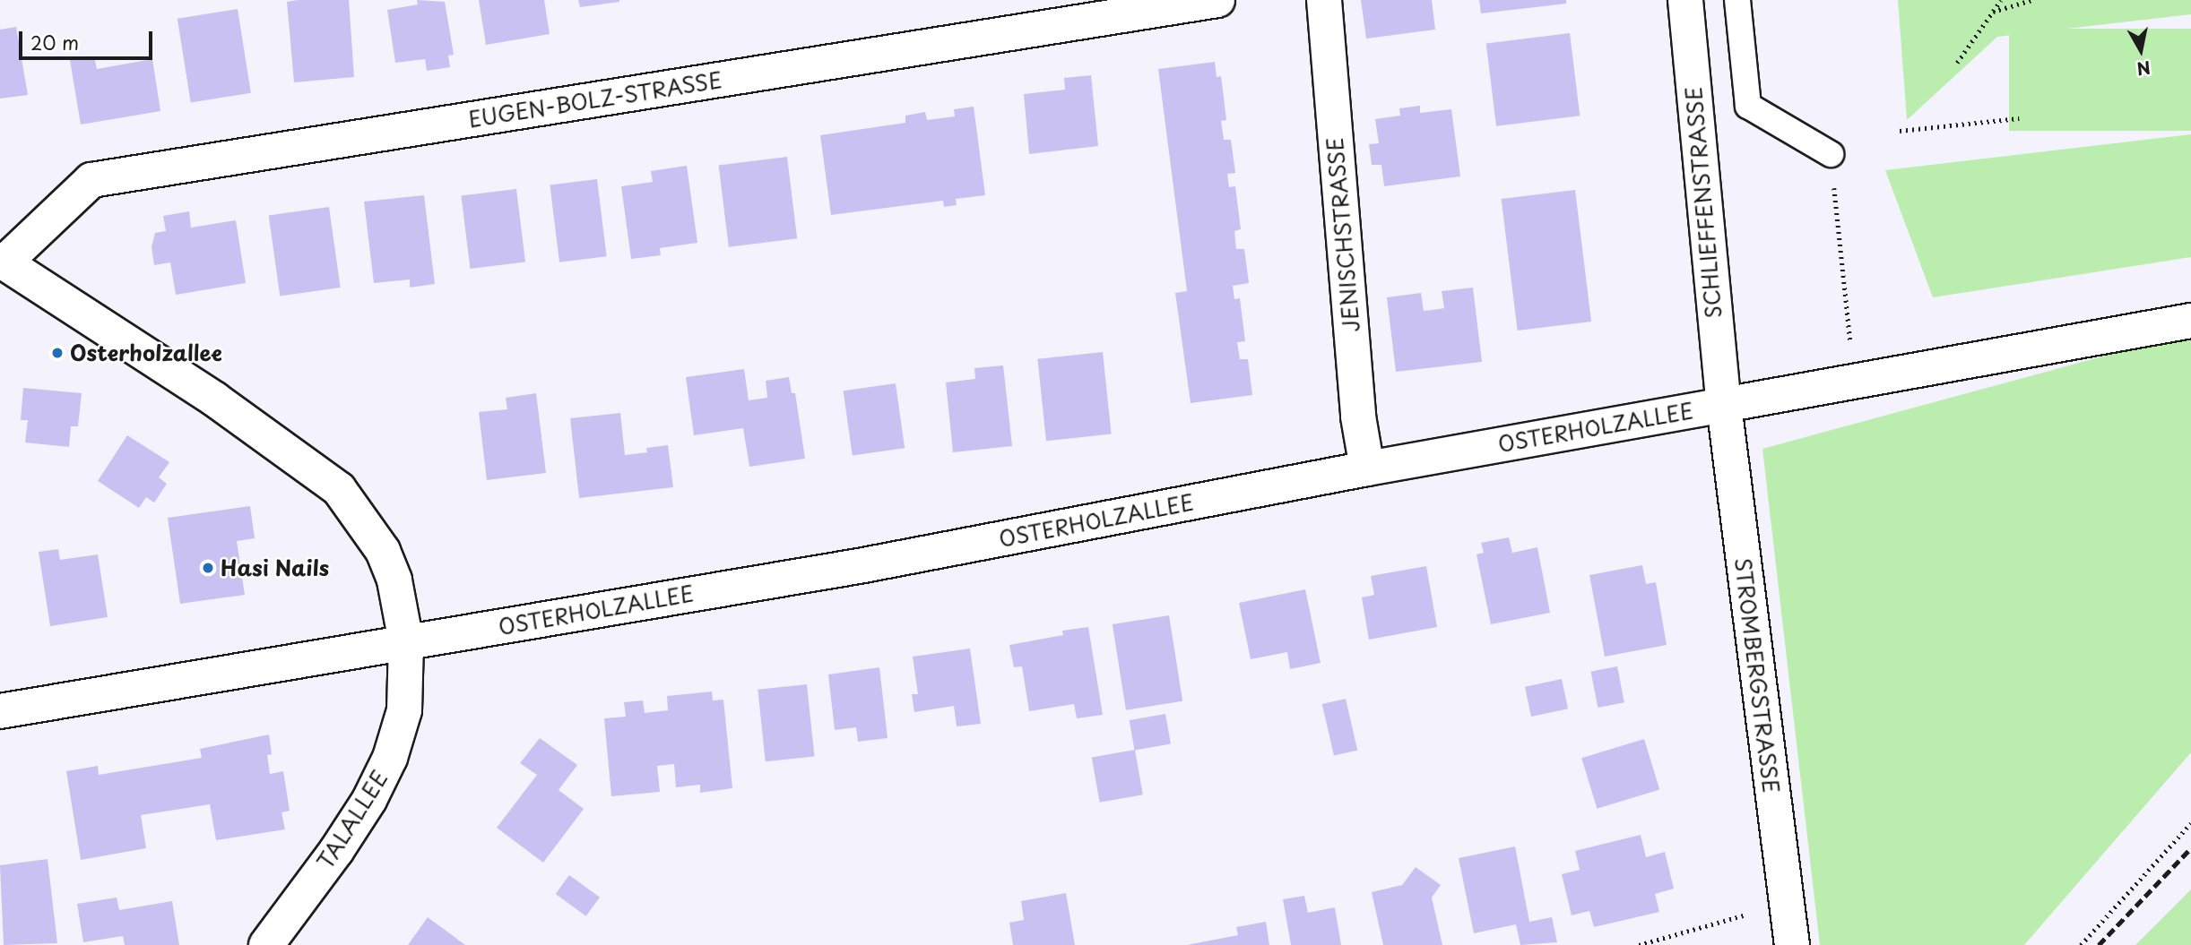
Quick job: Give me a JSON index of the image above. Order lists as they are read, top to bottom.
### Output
{
  "streets": {
    "street": [
      "EUGEN-BOLZ-STRASSE",
      "SCHLIEFFENSTRASSE",
      "JENISCHSTRASSE",
      "OSTERHOLZALLEE",
      "STROMBERGSTRASSE",
      "TALALLEE"
    ]
  },
  "crossings": [
    ["EUGEN-BOLZ-STRASSE", "TALALLEE"],
    ["SCHLIEFFENSTRASSE", "OSTERHOLZALLEE"],
    ["SCHLIEFFENSTRASSE", "STROMBERGSTRASSE"],
    ["JENISCHSTRASSE", "OSTERHOLZALLEE"],
    ["OSTERHOLZALLEE", "STROMBERGSTRASSE"],
    ["OSTERHOLZALLEE", "TALALLEE"]
  ],
  "places": ["Osterholzallee", "Hasi Nails"],
  "scale_bar": "20 m",
  "north": "bottom"
}
